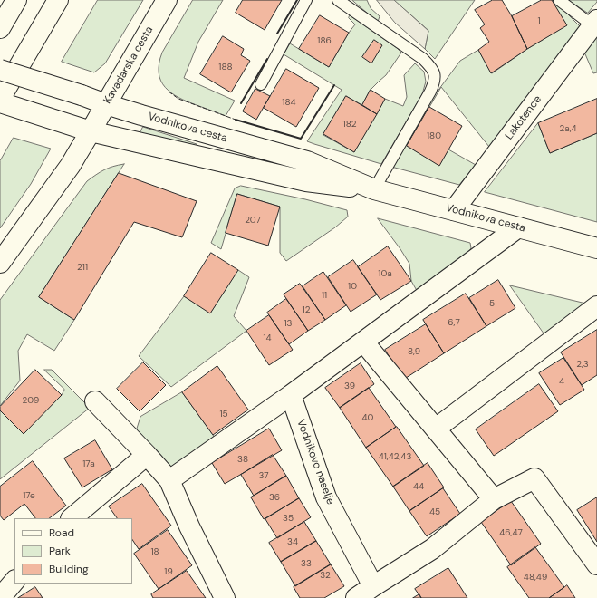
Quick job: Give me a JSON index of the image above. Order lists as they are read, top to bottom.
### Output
{
  "streets": {
    "main road": [
      "Kavadarska cesta",
      "Lakotence",
      "Vodnikova cesta",
      "Vodnikovo naselje"
    ]
  },
  "crossings": [
    ["Kavadarska cesta", "Vodnikova cesta"],
    ["Lakotence", "Vodnikova cesta"]
  ],
  "house_numbers": [
    "1",
    "186",
    "188",
    "184",
    "182",
    "2a,4",
    "180",
    "207",
    "211",
    "10a",
    "10",
    "11",
    "5",
    "12",
    "6,7",
    "13",
    "14",
    "8,9",
    "2,3",
    "4",
    "39",
    "209",
    "15",
    "40",
    "41,42,43",
    "38",
    "17a",
    "37",
    "44",
    "17e",
    "36",
    "45",
    "35",
    "46,47",
    "34",
    "18",
    "33",
    "19",
    "32",
    "48,49"
  ],
  "legend": ["Road", "Park", "Building"]
}
